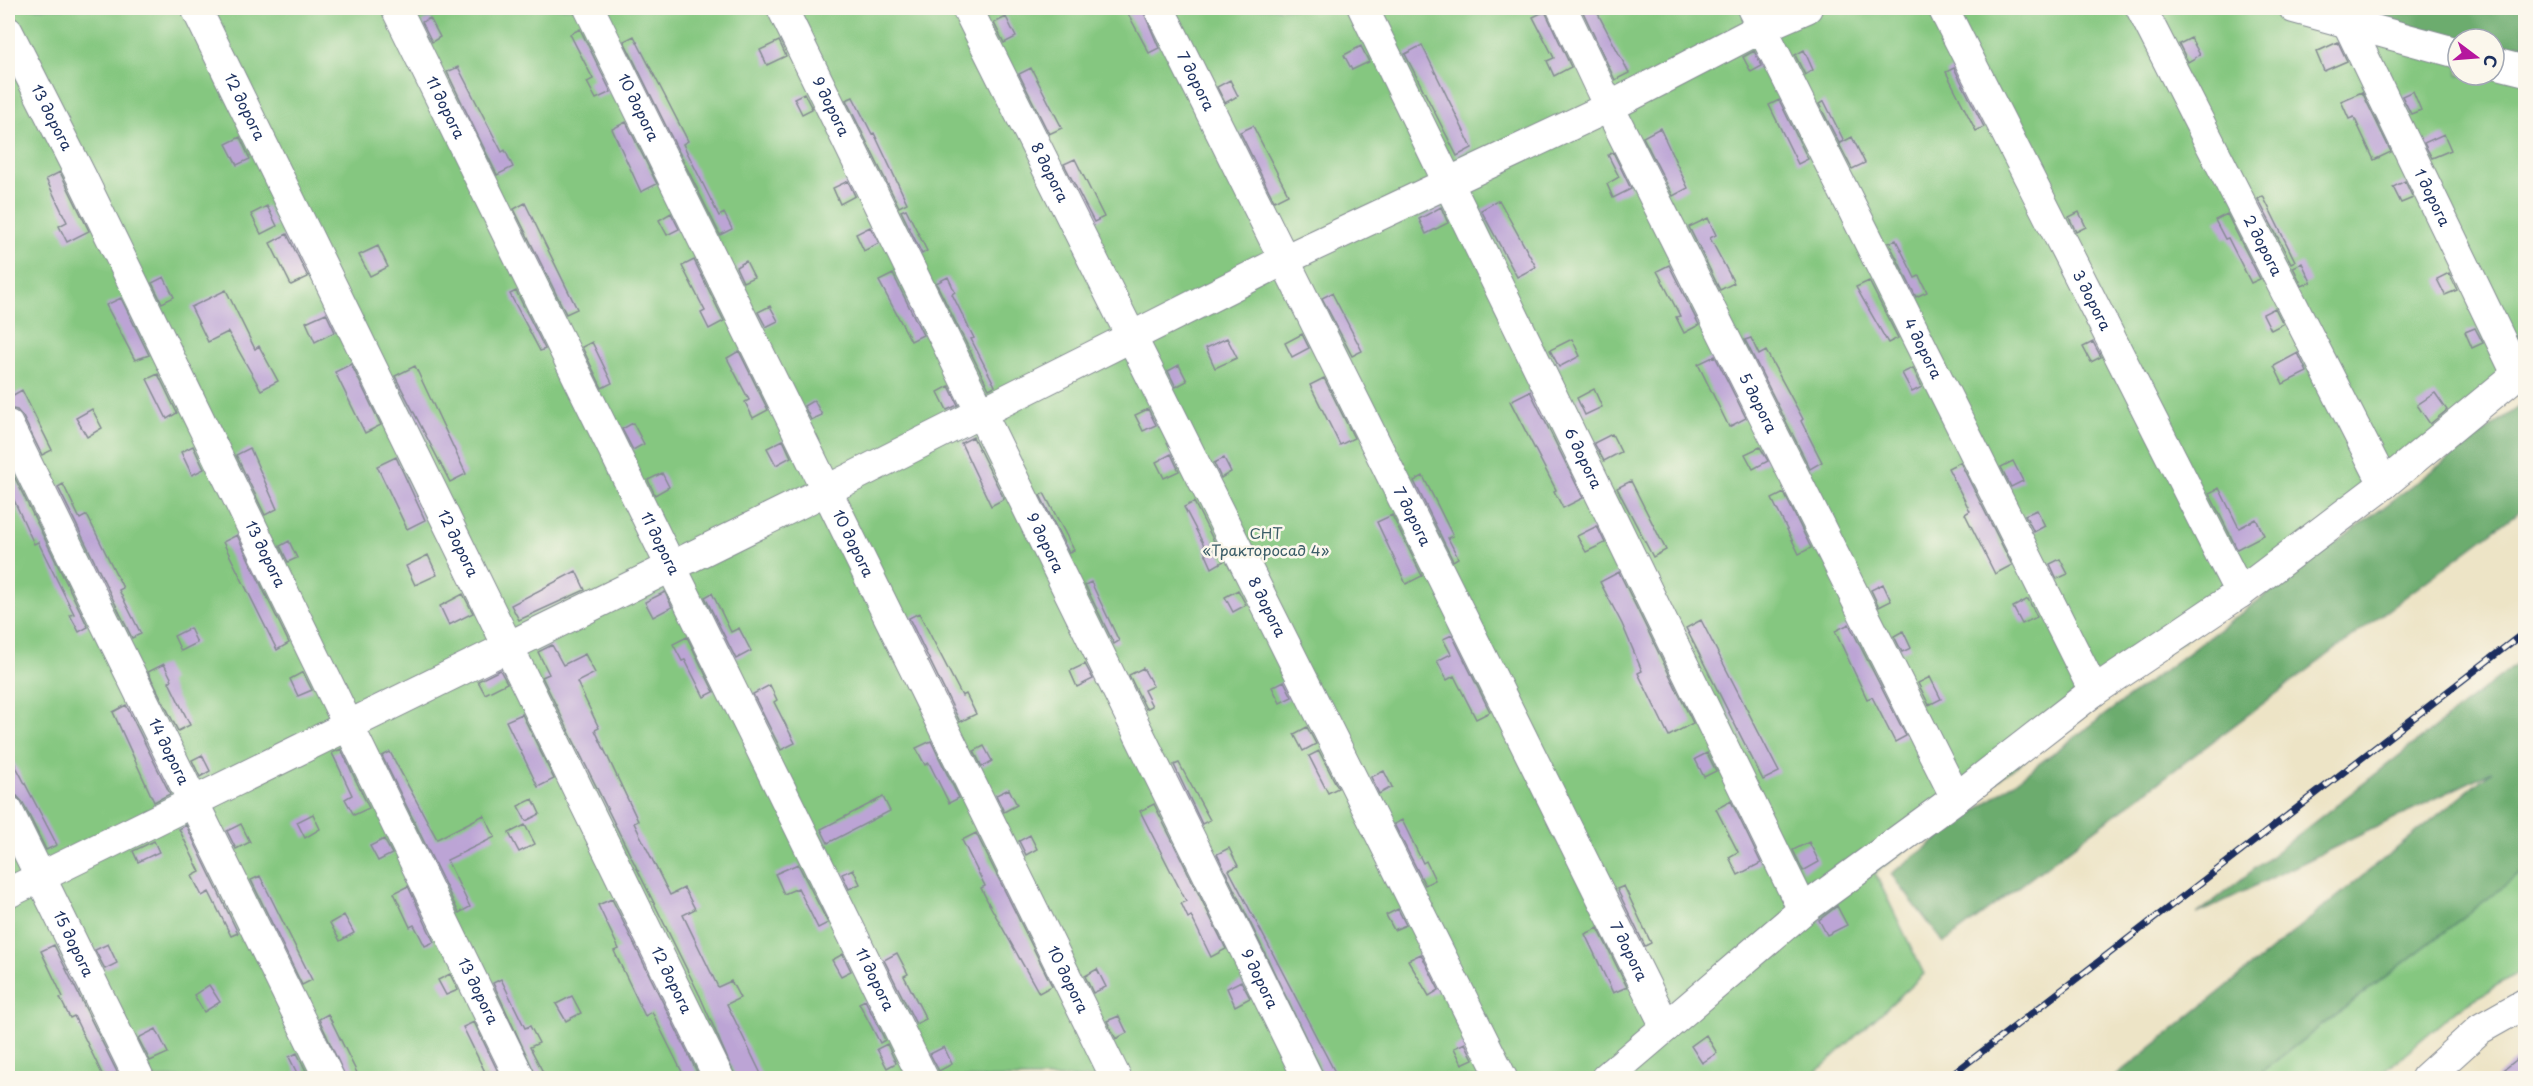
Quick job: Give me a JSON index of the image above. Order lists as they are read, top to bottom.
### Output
{
  "streets": {
    "street": [
      "7 дорога",
      "12 дорога",
      "11 дорога",
      "10 дорога",
      "9 дорога",
      "13 дорога",
      "8 дорога",
      "1 дорога",
      "2 дорога",
      "3 дорога",
      "4 дорога",
      "5 дорога",
      "6 дорога",
      "14 дорога",
      "15 дорога"
    ]
  },
  "parks": ["СНТ «Тракторосад 4»"],
  "north": "right"
}
